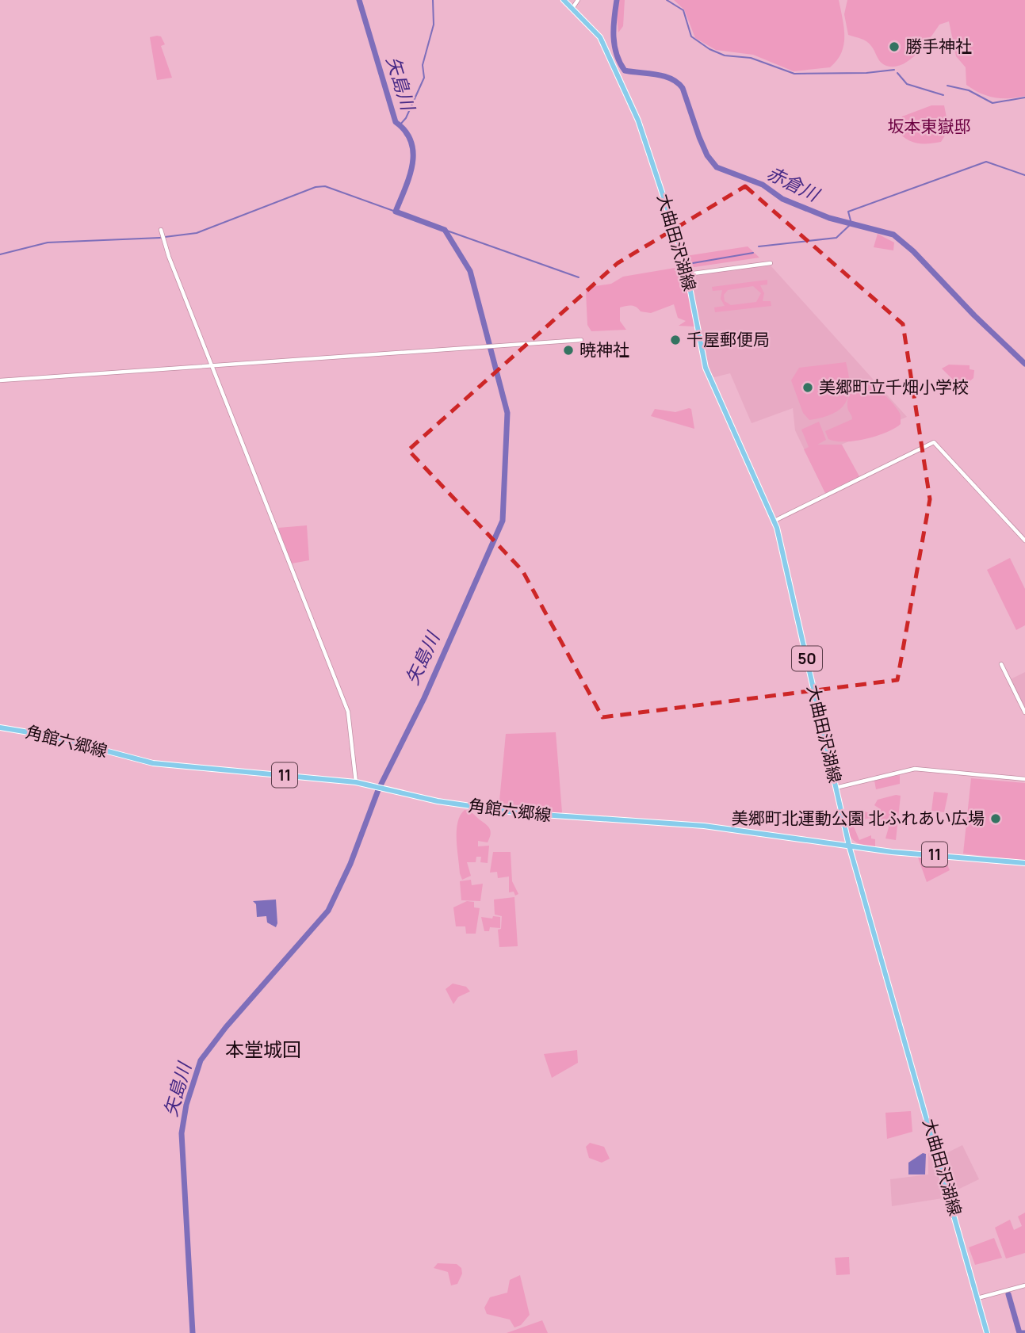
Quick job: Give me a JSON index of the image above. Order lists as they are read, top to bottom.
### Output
{
  "streets": {
    "main road": [
      "大曲田沢湖線",
      "50",
      "角館六郷線",
      "11"
    ]
  },
  "crossings": [
    ["大曲田沢湖線", "角館六郷線"]
  ],
  "districts": ["本堂城回"],
  "water": ["矢島川", "赤倉川"],
  "parks": ["坂本東嶽邸"],
  "places": [
    "勝手神社",
    "千屋郵便局",
    "暁神社",
    "美郷町立千畑小学校",
    "美郷町北運動公園 北ふれあい広場"
  ]
}
